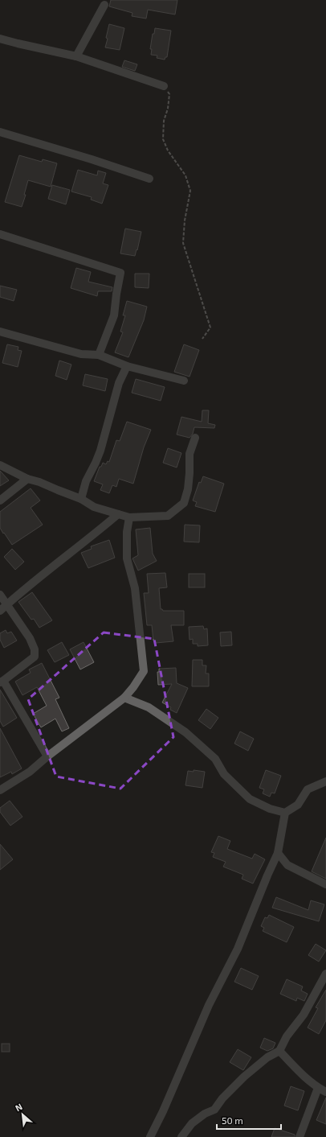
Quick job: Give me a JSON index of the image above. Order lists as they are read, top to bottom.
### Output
{
  "scale_bar": "50 m",
  "north": "top left"
}
